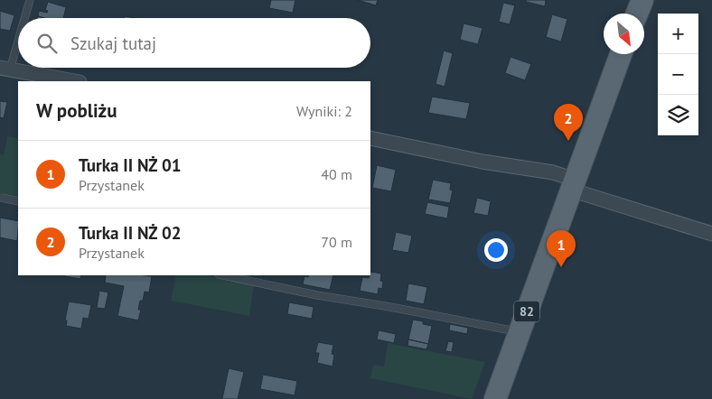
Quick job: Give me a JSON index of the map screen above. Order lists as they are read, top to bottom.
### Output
{
  "streets": {
    "main road": ["82"]
  },
  "north": "bottom right",
  "page": {
    "map_buttons": ["+", "−"],
    "search": "Szukaj tutaj",
    "heading": ["W pobliżu", "Wyniki: 2"],
    "pins": ["2", "1"],
    "list": [
      {
        "mark": "1",
        "name": "Turka II NŻ 01",
        "note": "Przystanek",
        "value": "40 m"
      },
      {
        "mark": "2",
        "name": "Turka II NŻ 02",
        "note": "Przystanek",
        "value": "70 m"
      }
    ]
  }
}
